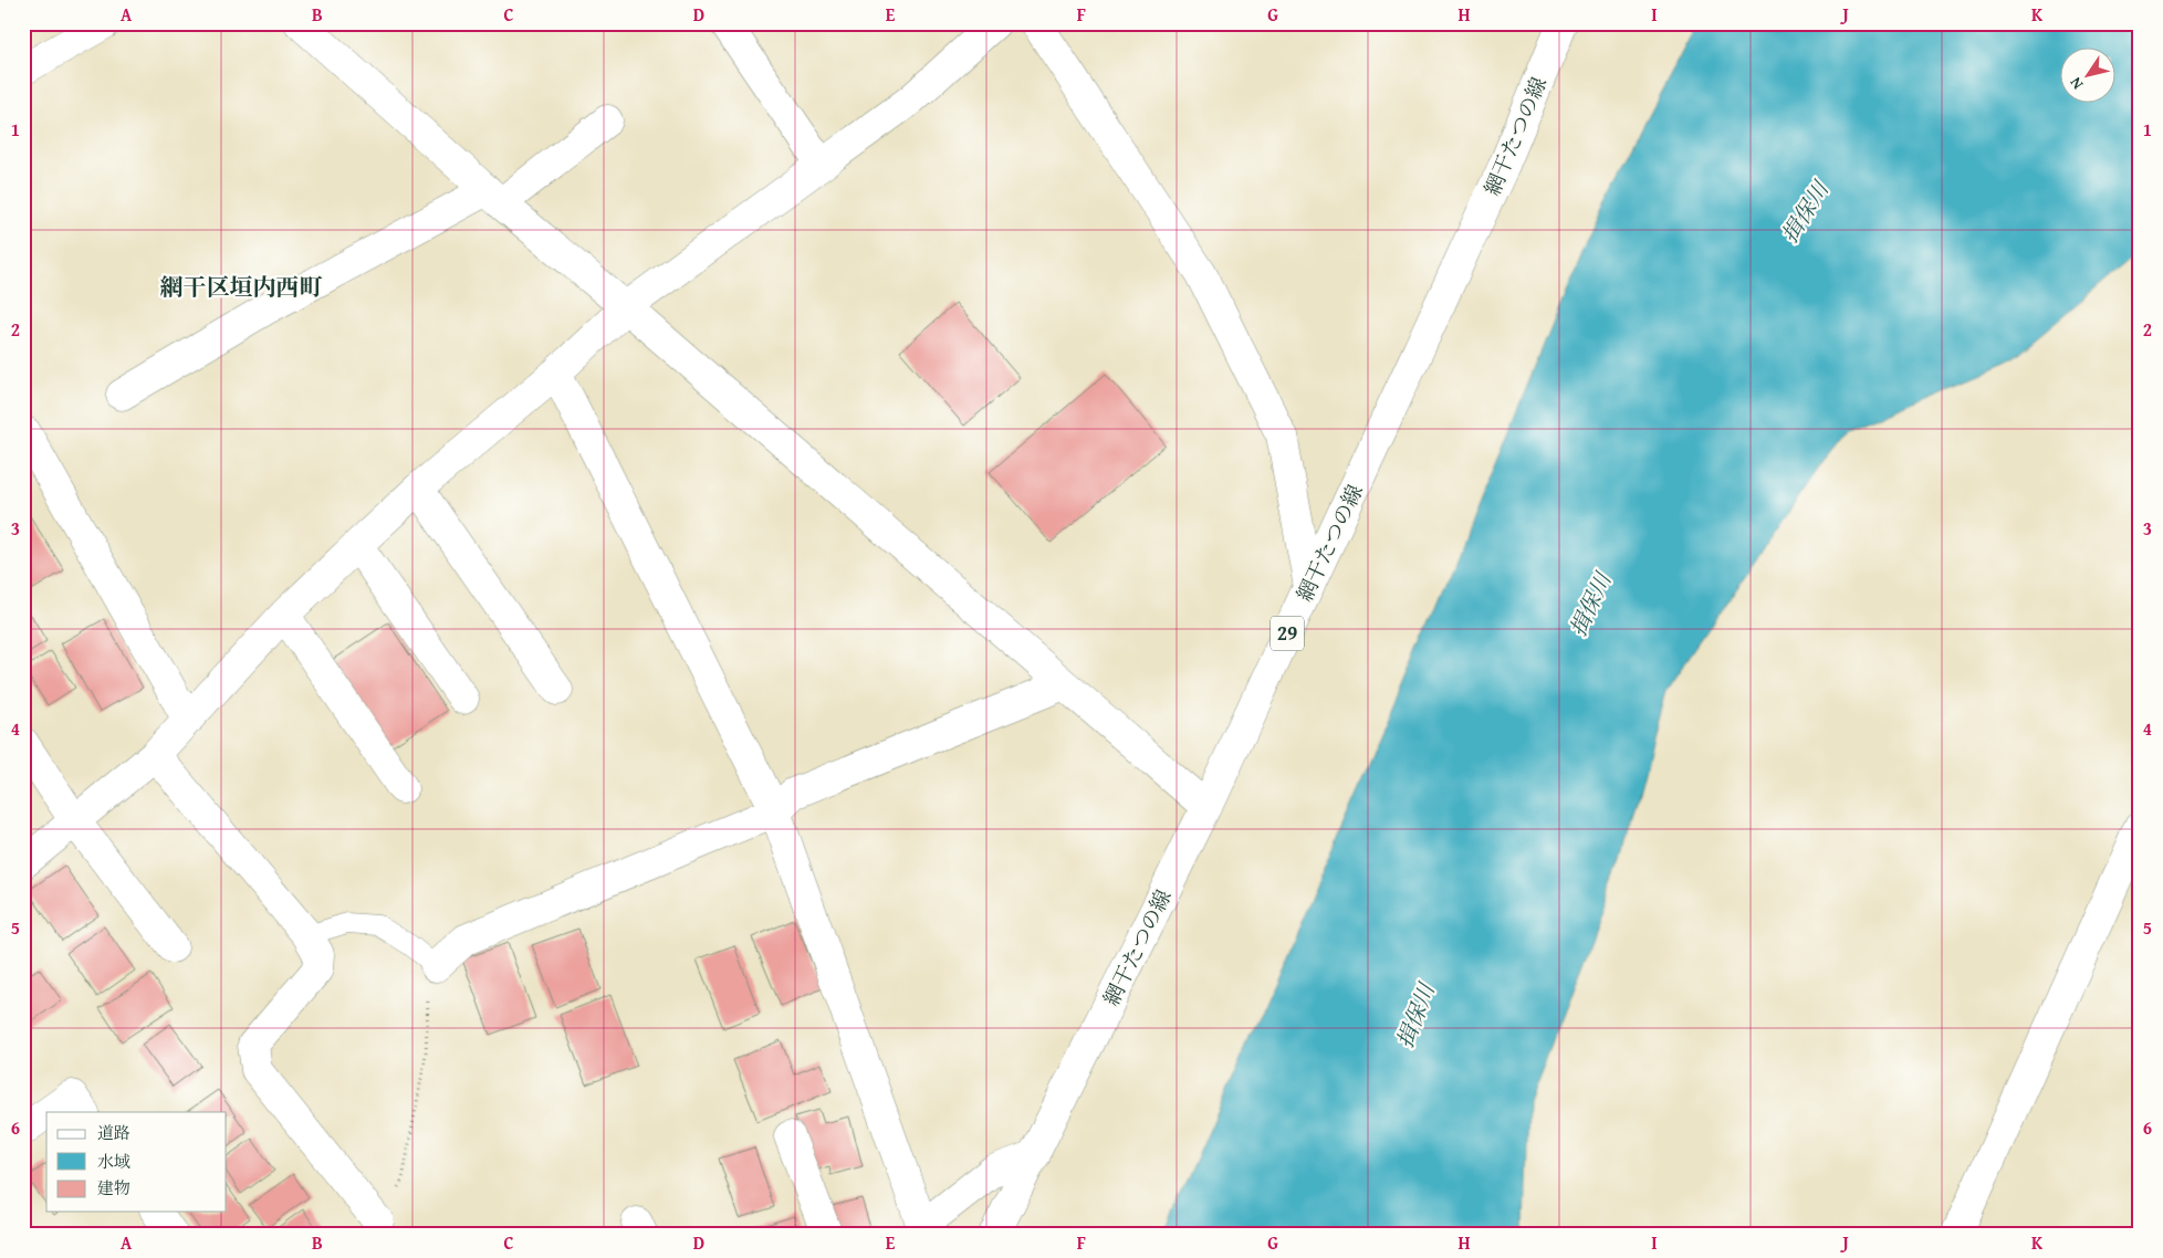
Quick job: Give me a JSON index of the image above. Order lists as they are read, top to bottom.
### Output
{
  "streets": {
    "street": ["網干たつの線", "29"]
  },
  "districts": ["網干区垣内西町"],
  "water": ["揖保川"],
  "legend": ["道路", "水域", "建物"],
  "north": "bottom left",
  "grid": {
    "columns": [
      "A",
      "B",
      "C",
      "D",
      "E",
      "F",
      "G",
      "H",
      "I",
      "J",
      "K"
    ],
    "rows": [
      "1",
      "2",
      "3",
      "4",
      "5",
      "6"
    ]
  }
}
